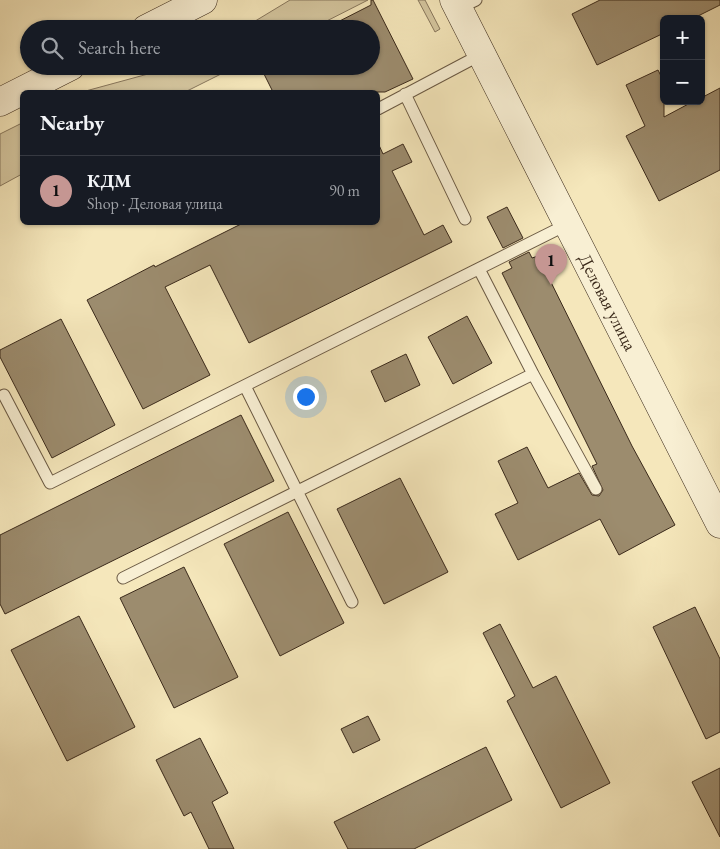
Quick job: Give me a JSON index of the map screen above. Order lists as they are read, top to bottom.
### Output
{
  "streets": {
    "street": ["Деловая улица"]
  },
  "page": {
    "map_buttons": ["+", "−"],
    "search": "Search here",
    "heading": "Nearby",
    "list": [
      {
        "mark": "1",
        "name": "КДМ",
        "note": "Shop · Деловая улица",
        "value": "90 m"
      }
    ],
    "pins": "1"
  }
}
